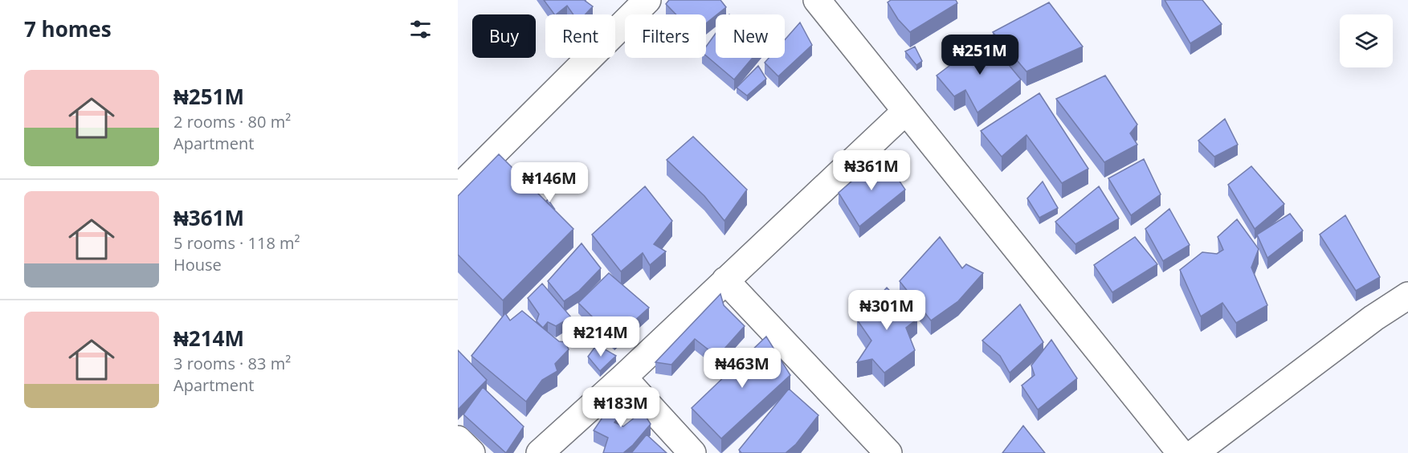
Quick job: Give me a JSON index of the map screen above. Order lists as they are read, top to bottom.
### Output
{
  "page": {
    "heading": "7 homes",
    "chip": [
      "Buy",
      "Rent",
      "Filters",
      "New"
    ],
    "price": [
      "₦251M",
      "₦361M",
      "₦146M",
      "₦301M",
      "₦214M",
      "₦463M",
      "₦183M"
    ],
    "list": [
      {
        "name": "₦251M",
        "note": "2 rooms · 80 m² · Apartment"
      },
      {
        "name": "₦361M",
        "note": "5 rooms · 118 m² · House"
      },
      {
        "name": "₦214M",
        "note": "3 rooms · 83 m² · Apartment"
      }
    ]
  }
}
